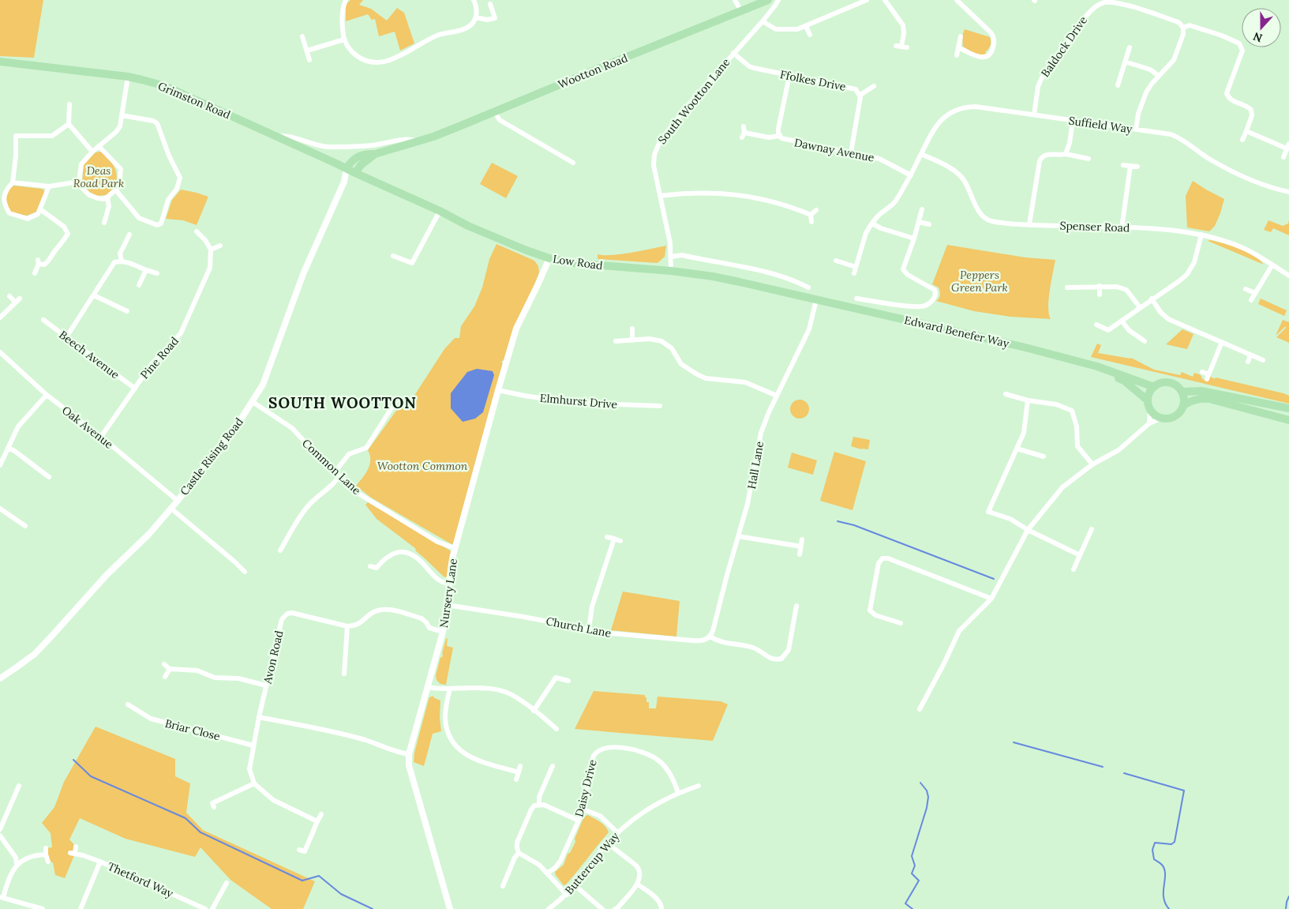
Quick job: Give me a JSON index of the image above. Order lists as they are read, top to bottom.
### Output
{
  "streets": {
    "main road": [
      "Wootton Road",
      "Grimston Road",
      "Low Road",
      "Edward Benefer Way"
    ],
    "street": [
      "Baldock Drive",
      "Ffolkes Drive",
      "South Wootton Lane",
      "Suffield Way",
      "Dawnay Avenue",
      "Spenser Road",
      "Beech Avenue",
      "Pine Road",
      "Elmhurst Drive",
      "Oak Avenue",
      "Castle Rising Road",
      "Hall Lane",
      "Common Lane",
      "Nursery Lane",
      "Church Lane",
      "Avon Road",
      "Briar Close",
      "Daisy Drive",
      "Buttercup Way",
      "Thetford Way"
    ]
  },
  "crossings": [
    ["Baldock Drive", "Suffield Way"],
    ["Wootton Road", "Grimston Road"],
    ["Wootton Road", "Low Road"],
    ["Wootton Road", "Castle Rising Road"],
    ["Ffolkes Drive", "South Wootton Lane"],
    ["Ffolkes Drive", "Dawnay Avenue"],
    ["Grimston Road", "Low Road"],
    ["Grimston Road", "Castle Rising Road"],
    ["South Wootton Lane", "Low Road"],
    ["Suffield Way", "Dawnay Avenue"],
    ["Suffield Way", "Spenser Road"],
    ["Low Road", "Edward Benefer Way"],
    ["Low Road", "Castle Rising Road"],
    ["Low Road", "Hall Lane"],
    ["Low Road", "Nursery Lane"],
    ["Edward Benefer Way", "Hall Lane"],
    ["Beech Avenue", "Pine Road"],
    ["Pine Road", "Oak Avenue"],
    ["Elmhurst Drive", "Nursery Lane"],
    ["Oak Avenue", "Castle Rising Road"],
    ["Castle Rising Road", "Common Lane"],
    ["Hall Lane", "Church Lane"],
    ["Common Lane", "Nursery Lane"],
    ["Nursery Lane", "Church Lane"],
    ["Avon Road", "Briar Close"],
    ["Daisy Drive", "Buttercup Way"]
  ],
  "districts": ["SOUTH WOOTTON"],
  "parks": ["Deas Road Park", "Peppers Green Park", "Wootton Common"],
  "north": "bottom"
}
